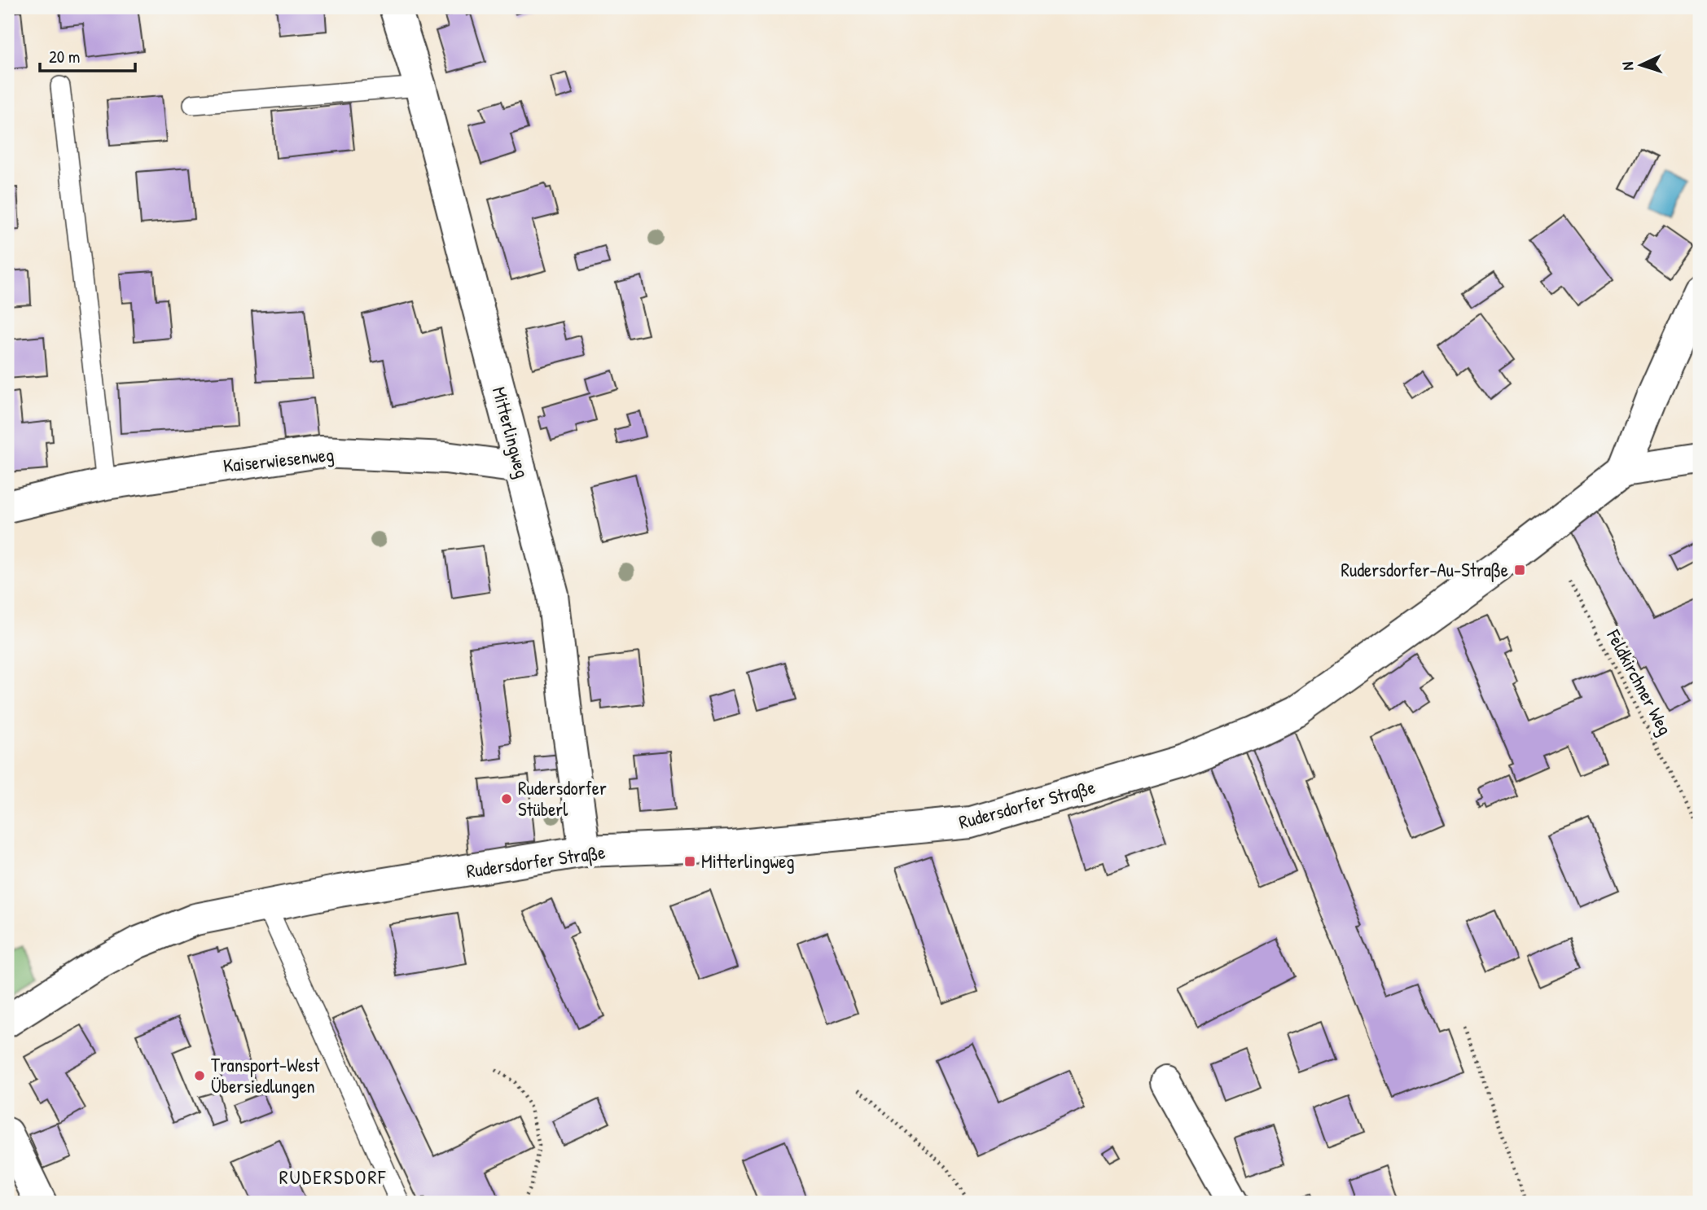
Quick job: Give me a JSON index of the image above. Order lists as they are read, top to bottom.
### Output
{
  "streets": {
    "street": ["Mitterlingweg", "Kaiserwiesenweg", "Rudersdorfer Straße"],
    "path": ["Feldkirchner Weg"]
  },
  "crossings": [
    ["Mitterlingweg", "Kaiserwiesenweg"],
    ["Mitterlingweg", "Rudersdorfer Straße"]
  ],
  "districts": ["RUDERSDORF"],
  "places": {
    "transit": ["Rudersdorfer-Au-Straße", "Mitterlingweg"],
    "other": ["Rudersdorfer Stüberl", "Transport-West Übersiedlungen"]
  },
  "scale_bar": "20 m",
  "north": "left"
}
